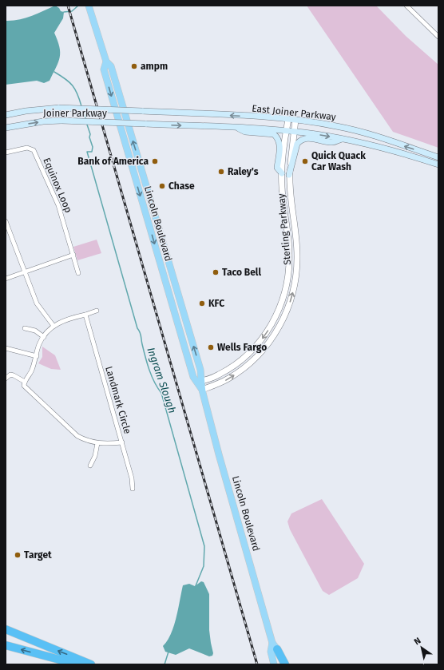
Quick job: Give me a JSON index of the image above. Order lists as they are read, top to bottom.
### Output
{
  "streets": {
    "main road": ["East Joiner Parkway", "Joiner Parkway", "Lincoln Boulevard"],
    "street": ["Equinox Loop", "Sterling Parkway", "Landmark Circle"]
  },
  "crossings": [
    ["East Joiner Parkway", "Joiner Parkway"],
    ["East Joiner Parkway", "Sterling Parkway"],
    ["Lincoln Boulevard", "Sterling Parkway"]
  ],
  "water": ["Ingram Slough"],
  "places": [
    "ampm",
    "Bank of America",
    "Quick Quack Car Wash",
    "Raley's",
    "Chase",
    "Taco Bell",
    "KFC",
    "Wells Fargo",
    "Target"
  ],
  "north": "top left"
}
